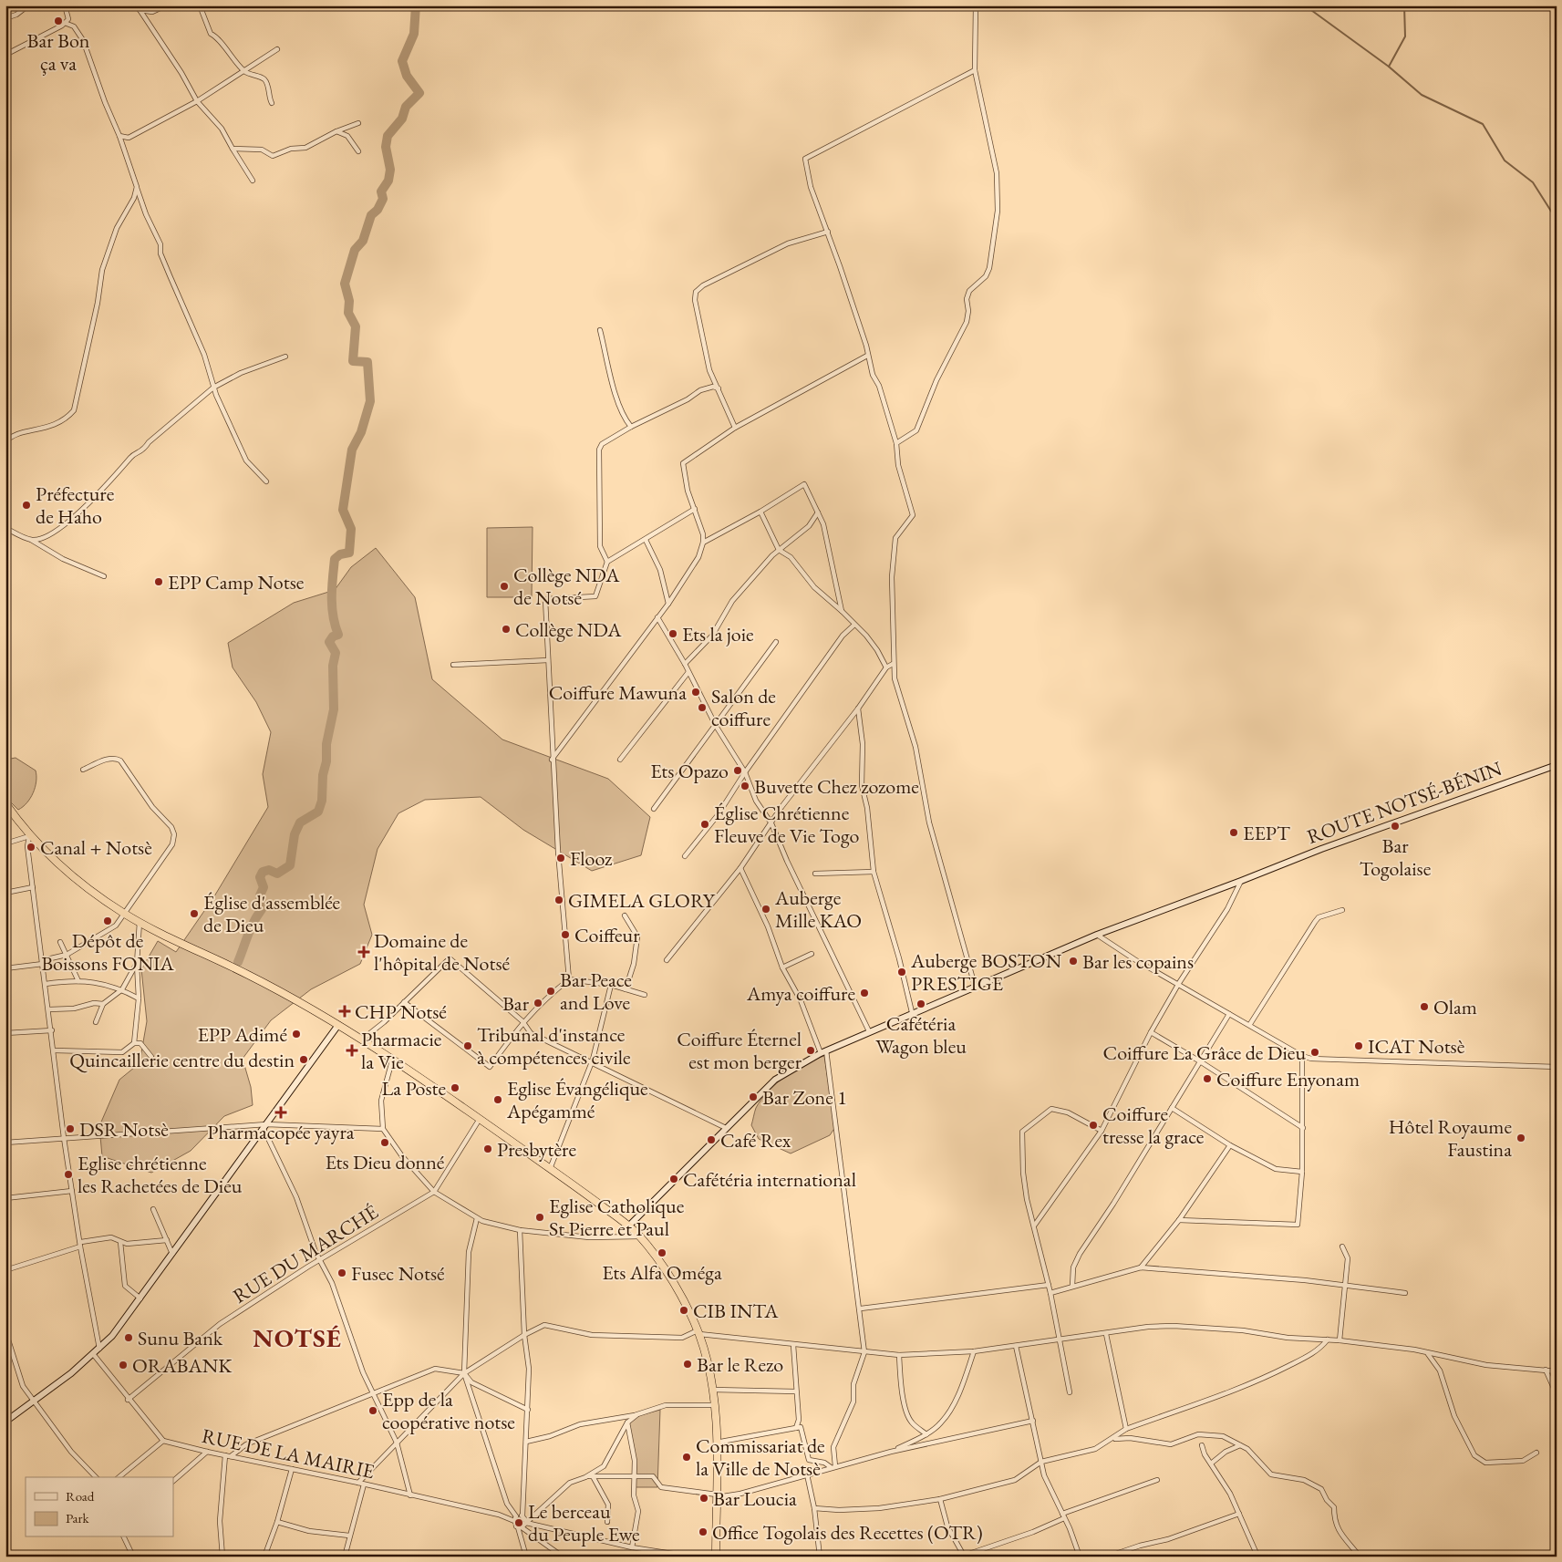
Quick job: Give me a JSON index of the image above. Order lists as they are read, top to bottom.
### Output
{
  "streets": {
    "main road": ["ROUTE NOTSÉ-BÉNIN"],
    "street": ["RUE DU MARCHÉ", "RUE DE LA MAIRIE"]
  },
  "districts": ["NOTSÉ"],
  "places": {
    "other": [
      "Bar Bon ça va",
      "Préfecture de Haho",
      "EPP Camp Notse",
      "Collège NDA de Notsé",
      "Collège NDA",
      "Ets la joie",
      "Coiffure Mawuna",
      "Salon de coiffure",
      "Ets Opazo",
      "Buvette Chez zozome",
      "Église Chrétienne Fleuve de Vie Togo",
      "Bar Togolaise",
      "EEPT",
      "Canal + Notsè",
      "Flooz",
      "GIMELA GLORY",
      "Auberge Mille KAO",
      "Église d'assemblée de Dieu",
      "Dépôt de Boissons FONIA",
      "Coiffeur",
      "Bar les copains",
      "Auberge BOSTON PRESTIGE",
      "Bar Peace and Love",
      "Amya coiffure",
      "Bar",
      "Cafétéria Wagon bleu",
      "Olam",
      "EPP Adimé",
      "Tribunal d'instance à compétences civile",
      "ICAT Notsè",
      "Coiffure Éternel est mon berger",
      "Coiffure La Grâce de Dieu",
      "Quincaillerie centre du destin",
      "Coiffure Enyonam",
      "La Poste",
      "Bar Zone 1",
      "Eglise Évangélique Apégammé",
      "Coiffure tresse la grace",
      "DSR Notsè",
      "Hôtel Royaume Faustina",
      "Café Rex",
      "Ets Dieu donné",
      "Presbytère",
      "Eglise chrétienne les Rachetées de Dieu",
      "Cafétéria international",
      "Eglise Catholique St Pierre et Paul",
      "Ets Alfa Oméga",
      "Fusec Notsé",
      "CIB INTA",
      "Sunu Bank",
      "Bar le Rezo",
      "ORABANK",
      "Epp de la coopérative notse",
      "Commissariat de la Ville de Notsè",
      "Bar Loucia",
      "Le berceau du Peuple Ewe",
      "Office Togolais des Recettes (OTR)"
    ],
    "health": [
      "Domaine de l'hôpital de Notsé",
      "CHP Notsé",
      "Pharmacie la Vie",
      "Pharmacopée yayra"
    ]
  },
  "legend": ["Road", "Park"]
}
